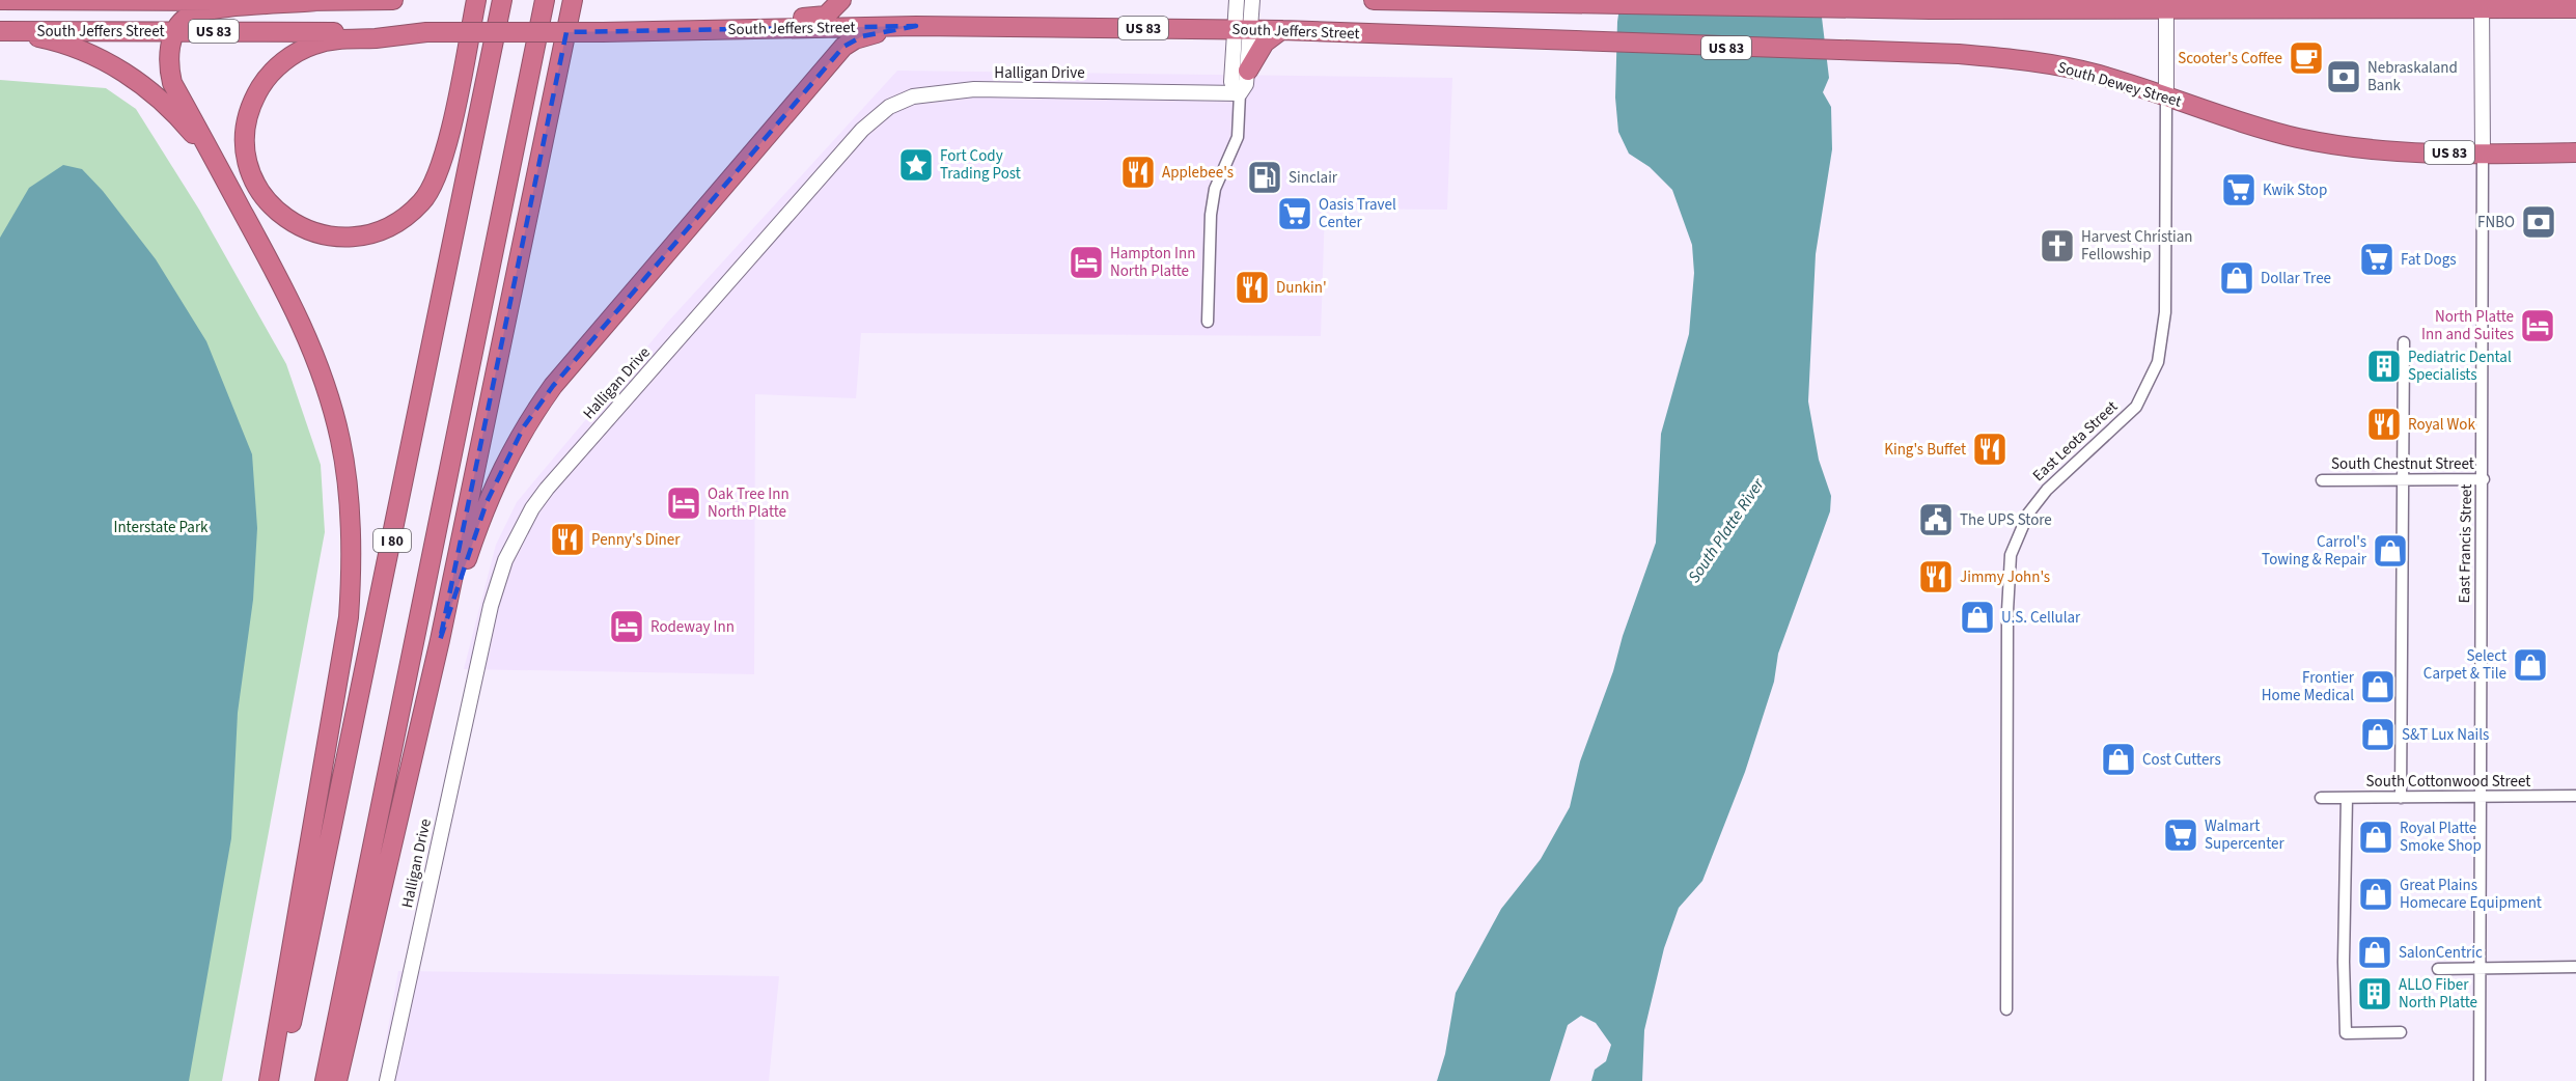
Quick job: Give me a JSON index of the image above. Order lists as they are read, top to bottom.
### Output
{
  "streets": {
    "highway": [
      "South Jeffers Street",
      "US 83",
      "South Dewey Street",
      "I 80"
    ],
    "street": [
      "Halligan Drive",
      "East Leota Street",
      "South Chestnut Street",
      "East Francis Street",
      "South Cottonwood Street"
    ]
  },
  "crossings": [
    ["South Jeffers Street", "South Dewey Street"],
    ["South Dewey Street", "East Leota Street"],
    ["South Dewey Street", "East Francis Street"],
    ["South Chestnut Street", "East Francis Street"],
    ["East Francis Street", "South Cottonwood Street"]
  ],
  "water": ["South Platte River"],
  "parks": ["Interstate Park"],
  "places": {
    "cafe": ["Scooter's Coffee"],
    "bank": ["Nebraskaland Bank", "FNBO"],
    "place": ["Fort Cody Trading Post"],
    "restaurant": [
      "Applebee's",
      "Dunkin'",
      "Royal Wok",
      "King's Buffet",
      "Penny's Diner",
      "Jimmy John's"
    ],
    "fuel station": ["Sinclair"],
    "supermarket": [
      "Kwik Stop",
      "Oasis Travel Center",
      "Fat Dogs",
      "Walmart Supercenter"
    ],
    "church": ["Harvest Christian Fellowship"],
    "hotel": [
      "Hampton Inn North Platte",
      "North Platte Inn and Suites",
      "Oak Tree Inn North Platte",
      "Rodeway Inn"
    ],
    "shop": [
      "Dollar Tree",
      "Carrol's Towing & Repair",
      "U.S. Cellular",
      "Select Carpet & Tile",
      "Frontier Home Medical",
      "S&T Lux Nails",
      "Cost Cutters",
      "Royal Platte Smoke Shop",
      "Great Plains Homecare Equipment",
      "SalonCentric"
    ],
    "building": ["Pediatric Dental Specialists", "ALLO Fiber North Platte"],
    "public building": ["The UPS Store"]
  }
}
